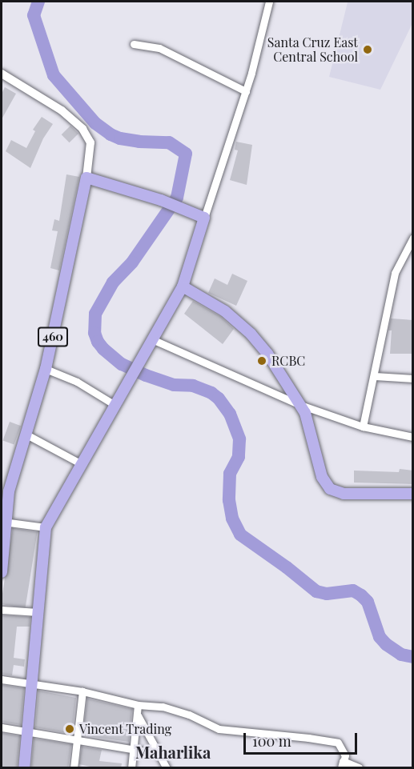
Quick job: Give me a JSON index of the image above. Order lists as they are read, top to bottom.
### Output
{
  "streets": {
    "main road": ["460"]
  },
  "districts": ["Maharlika"],
  "places": ["Santa Cruz East Central School", "RCBC", "Vincent Trading"],
  "scale_bar": "100 m"
}
